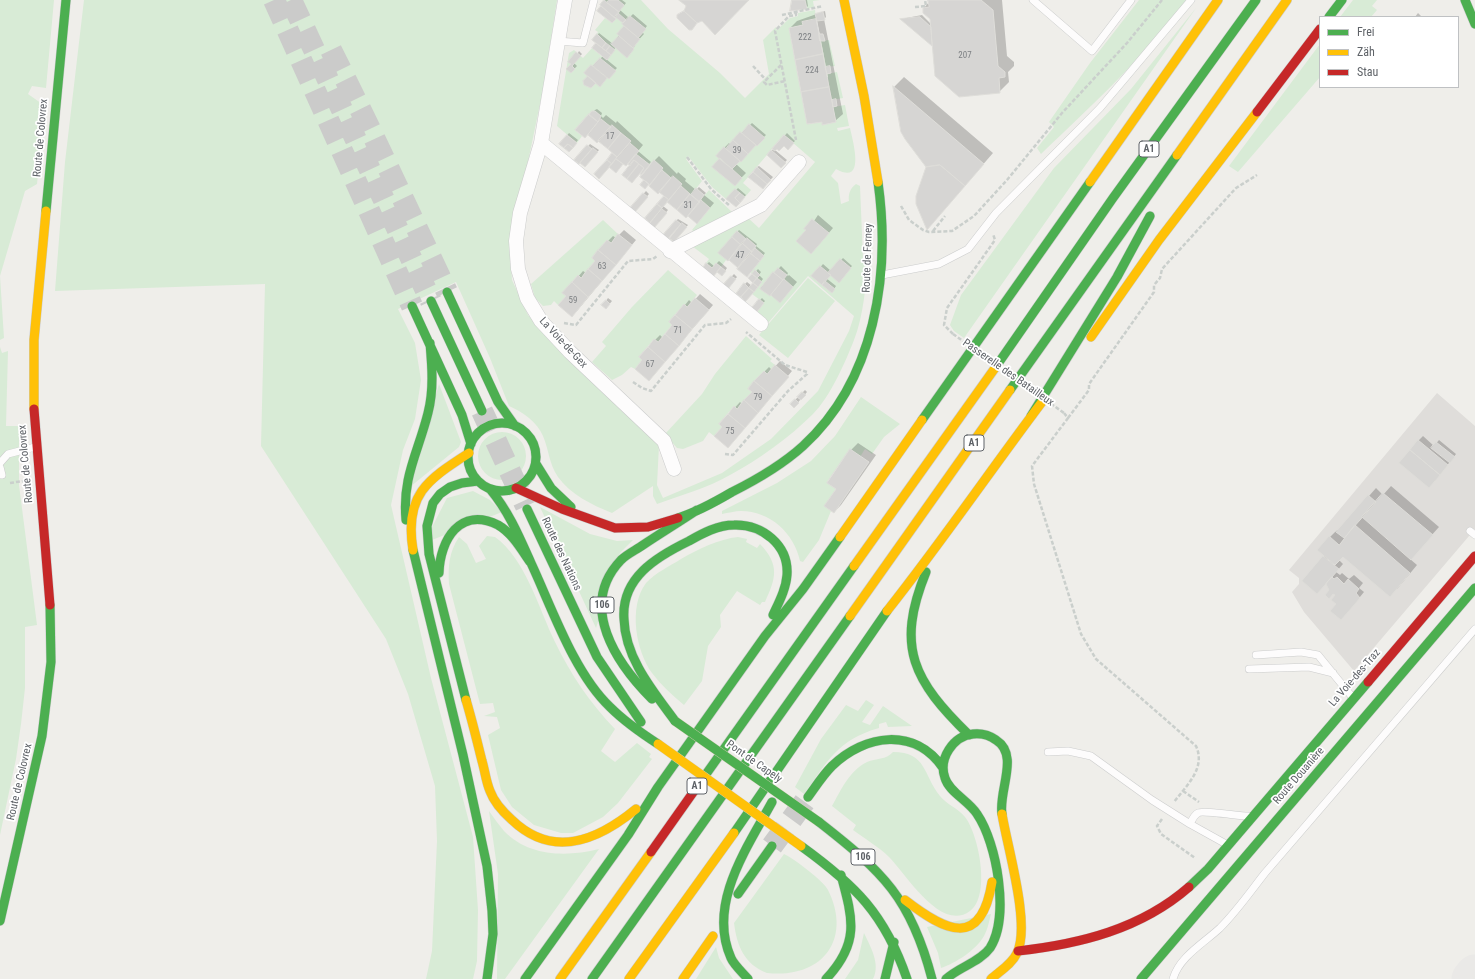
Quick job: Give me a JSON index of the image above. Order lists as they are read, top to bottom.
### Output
{
  "streets": {
    "main road": [
      "Route de Colovrex",
      "A1",
      "Route de Ferney",
      "Route des Nations",
      "106",
      "La Voie-des-Traz",
      "Pont de Capely",
      "Route Douanière"
    ],
    "street": ["La Voie-de-Gex"],
    "path": ["Passerelle des Batailleux"]
  },
  "crossings": [
    ["Route de Ferney", "106"],
    ["Route des Nations", "106"],
    ["Route des Nations", "Pont de Capely"],
    ["106", "Pont de Capely"]
  ],
  "house_numbers": [
    "222",
    "207",
    "224",
    "17",
    "39",
    "31",
    "47",
    "63",
    "59",
    "71",
    "67",
    "79",
    "75"
  ],
  "legend": ["Frei", "Zäh", "Stau"]
}
